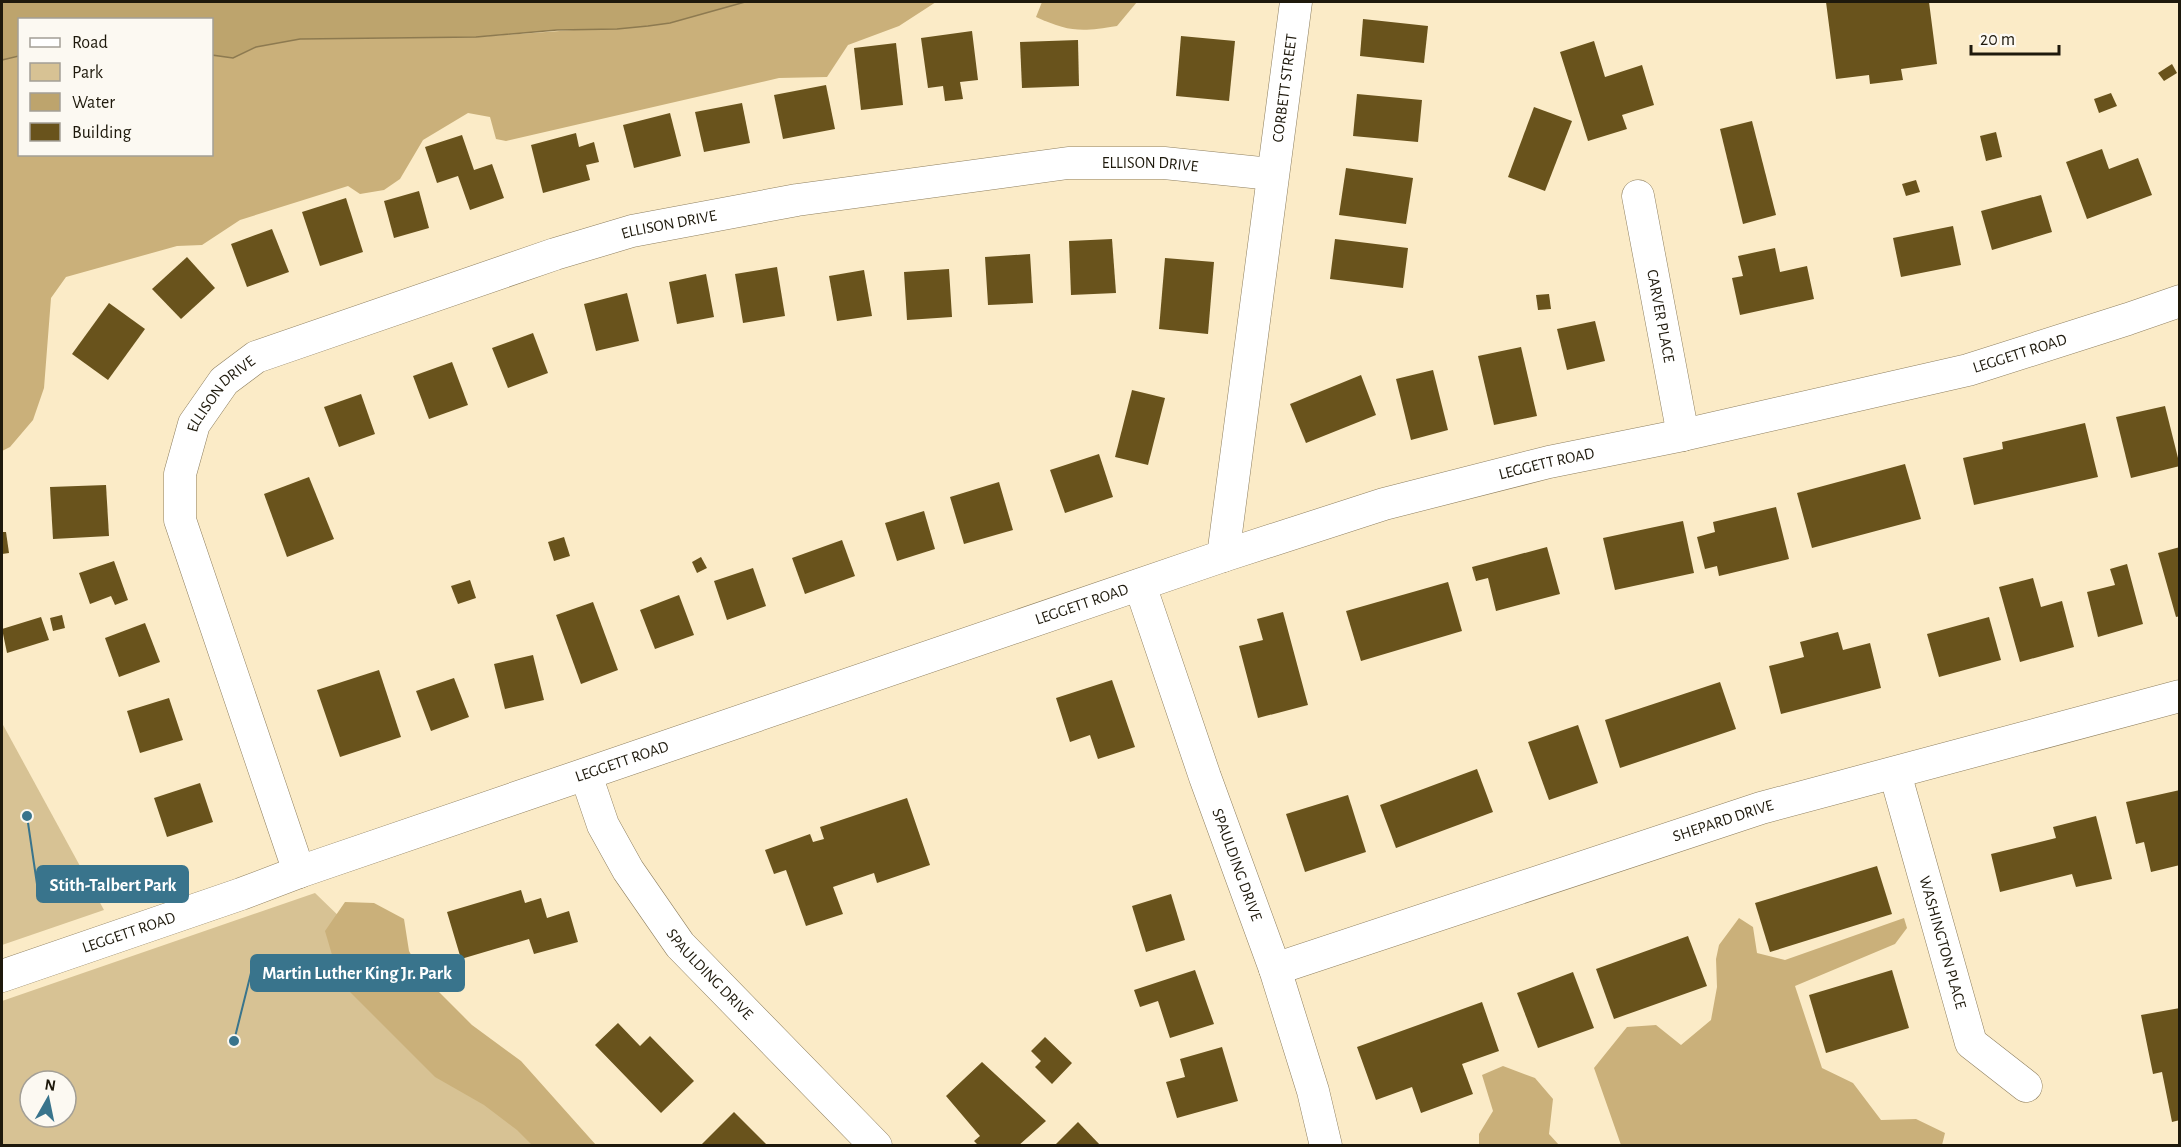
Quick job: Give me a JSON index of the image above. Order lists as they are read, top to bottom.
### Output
{
  "streets": {
    "street": [
      "CORBETT STREET",
      "ELLISON DRIVE",
      "CARVER PLACE",
      "LEGGETT ROAD",
      "SHEPARD DRIVE",
      "SPAULDING DRIVE",
      "WASHINGTON PLACE"
    ]
  },
  "crossings": [
    ["CORBETT STREET", "ELLISON DRIVE"],
    ["ELLISON DRIVE", "LEGGETT ROAD"],
    ["CARVER PLACE", "LEGGETT ROAD"],
    ["LEGGETT ROAD", "SPAULDING DRIVE"],
    ["SHEPARD DRIVE", "SPAULDING DRIVE"],
    ["SHEPARD DRIVE", "WASHINGTON PLACE"]
  ],
  "places": ["Stith-Talbert Park", "Martin Luther King Jr. Park"],
  "legend": [
    "Road",
    "Park",
    "Water",
    "Building"
  ],
  "scale_bar": "20 m",
  "north": "top"
}
